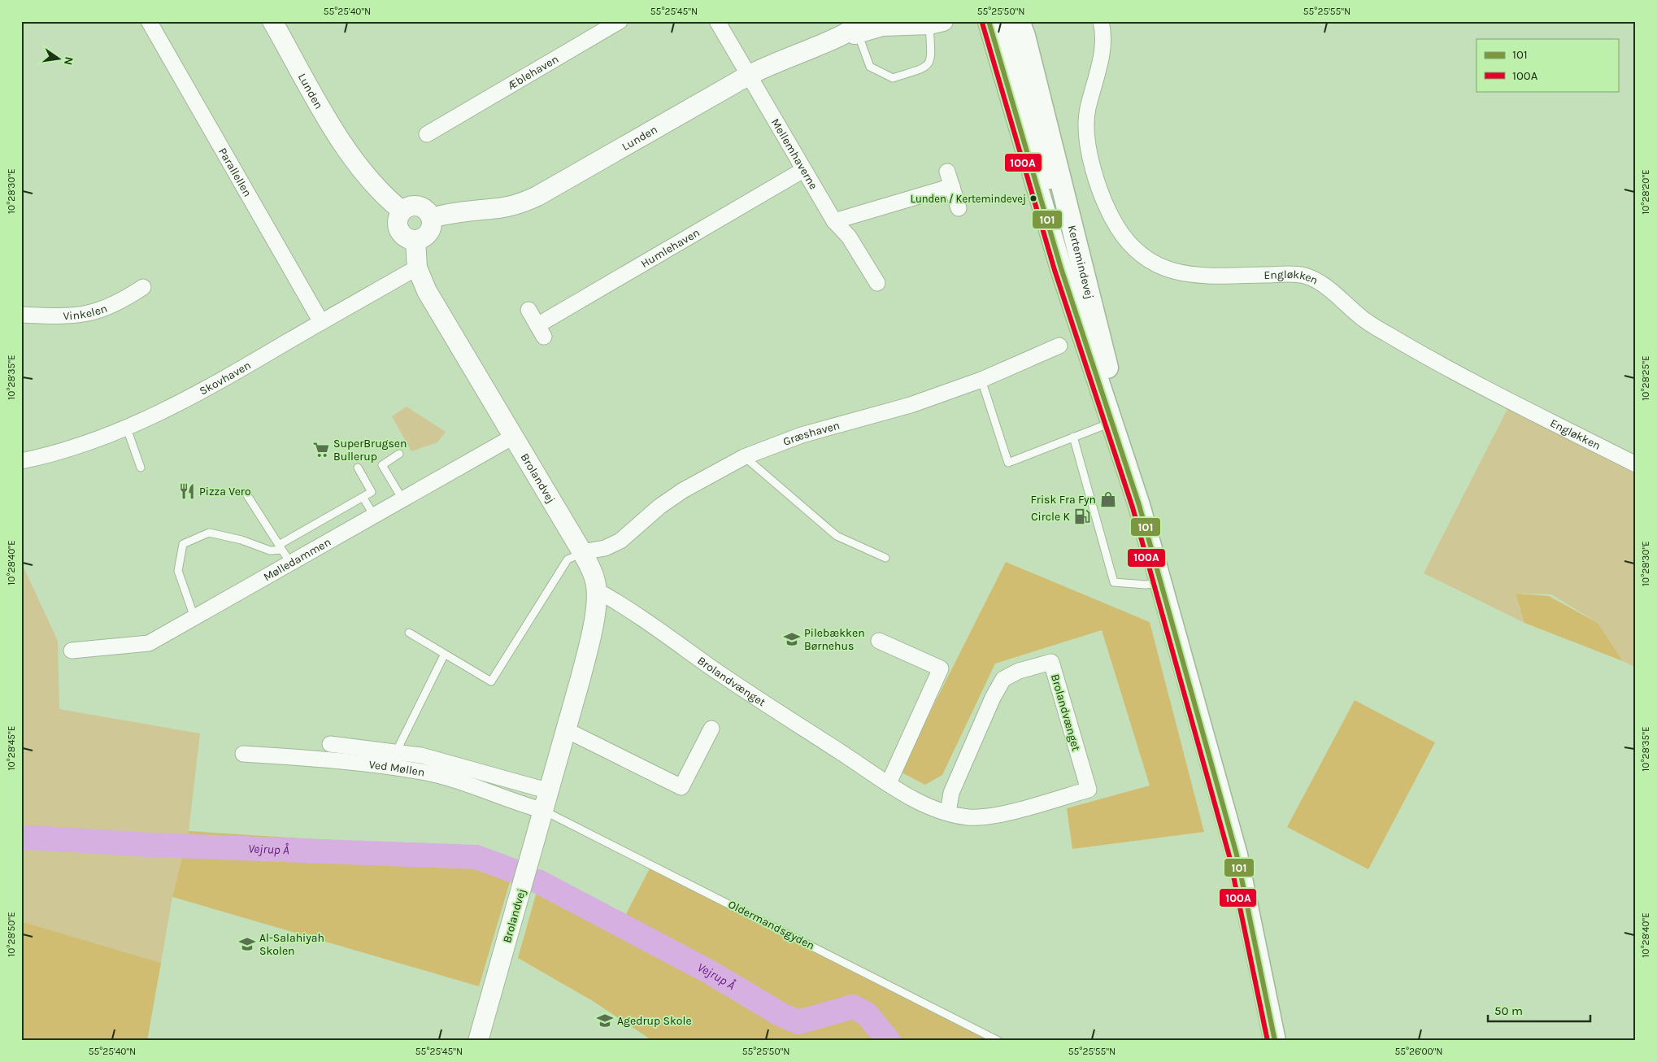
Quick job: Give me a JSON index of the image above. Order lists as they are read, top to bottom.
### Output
{
  "streets": {
    "main road": ["Kertemindevej"],
    "street": [
      "Æblehaven",
      "Lunden",
      "Mellemhaverne",
      "Parallellen",
      "Humlehaven",
      "Engløkken",
      "Vinkelen",
      "Skovhaven",
      "Græshaven",
      "Brolandvej",
      "Mølledammen",
      "Brolandvænget",
      "Ved Møllen"
    ],
    "lane": ["Oldermandsgyden"]
  },
  "crossings": [
    ["Lunden", "Mellemhaverne"],
    ["Lunden", "Brolandvej"],
    ["Mellemhaverne", "Humlehaven"],
    ["Parallellen", "Skovhaven"],
    ["Skovhaven", "Brolandvej"],
    ["Græshaven", "Brolandvej"],
    ["Brolandvej", "Mølledammen"],
    ["Brolandvej", "Brolandvænget"],
    ["Brolandvej", "Ved Møllen"],
    ["Brolandvej", "Oldermandsgyden"],
    ["Ved Møllen", "Oldermandsgyden"]
  ],
  "water": ["Vejrup Å"],
  "places": {
    "other": ["Lunden / Kertemindevej"],
    "supermarket": ["SuperBrugsen Bullerup"],
    "restaurant": ["Pizza Vero"],
    "shop": ["Frisk Fra Fyn"],
    "fuel station": ["Circle K"],
    "school or university": ["Pilebækken Børnehus", "Al-Salahiyah Skolen", "Agedrup Skole"]
  },
  "lines": ["transit line 101", "transit line 100A"],
  "legend": ["101", "100A"],
  "scale_bar": "50 m",
  "north": "right",
  "coordinates": [
    "55°25'40\"N",
    "55°25'45\"N",
    "55°25'50\"N",
    "55°25'55\"N",
    "10°28'30\"E",
    "10°28'20\"E",
    "10°28'35\"E",
    "10°28'25\"E",
    "10°28'40\"E",
    "10°28'45\"E",
    "10°28'50\"E",
    "55°26'00\"N"
  ]
}
